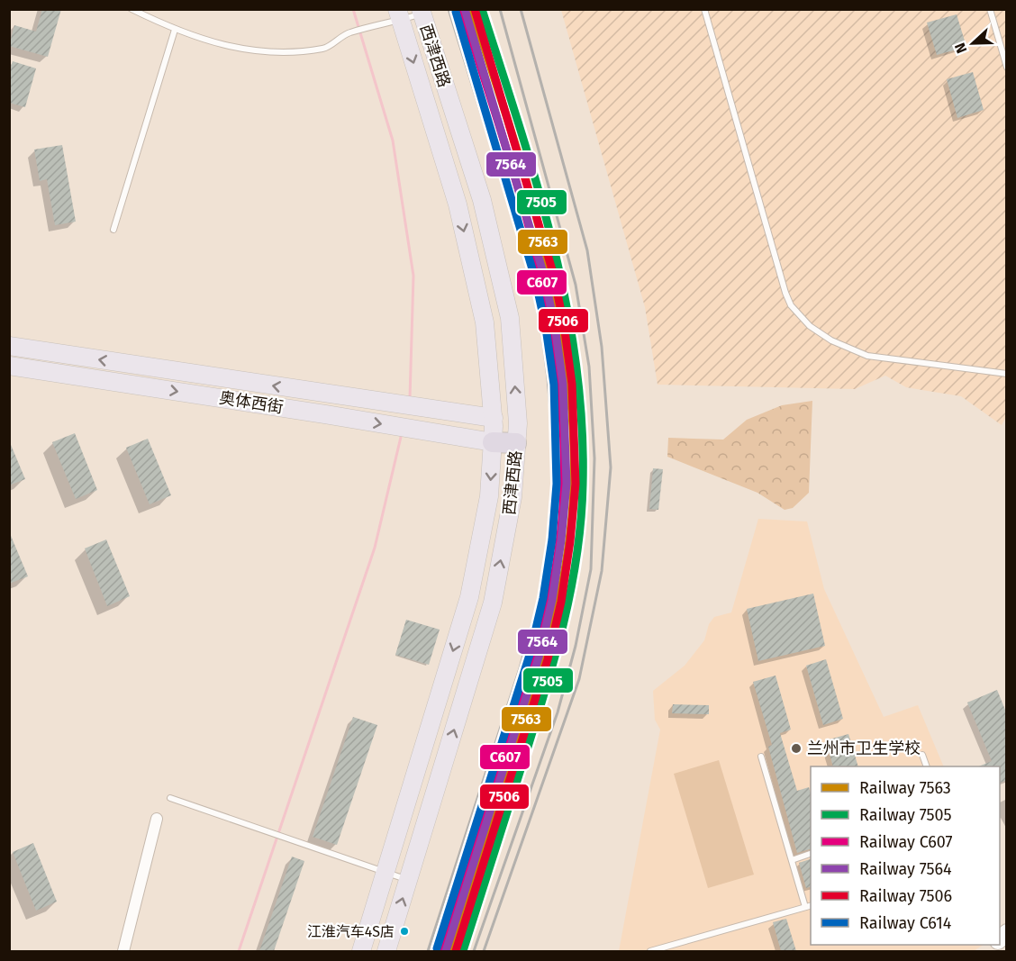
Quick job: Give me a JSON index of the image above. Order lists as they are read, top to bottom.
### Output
{
  "streets": {
    "main road": ["西津西路", "奥体西街"]
  },
  "crossings": [
    ["西津西路", "奥体西街"]
  ],
  "places": ["兰州市卫生学校", "江淮汽车4S店"],
  "lines": [
    "rail line 7563",
    "rail line 7505",
    "rail line 7564",
    "rail line 7506",
    "rail line C607",
    "rail line C614"
  ],
  "legend": [
    "Railway 7563",
    "Railway 7505",
    "Railway C607",
    "Railway 7564",
    "Railway 7506",
    "Railway C614"
  ],
  "north": "left"
}
